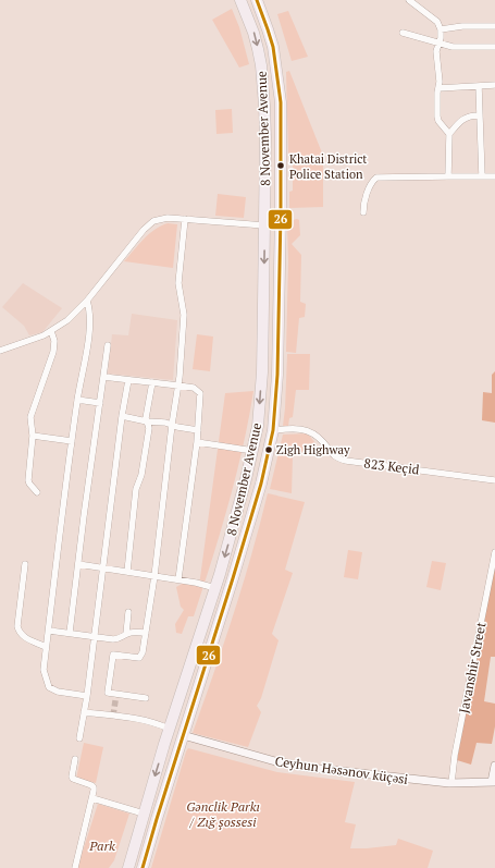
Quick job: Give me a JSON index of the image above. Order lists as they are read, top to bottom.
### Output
{
  "streets": {
    "highway": ["8 November Avenue"],
    "main road": ["Ceyhun Həsənov küçəsi"],
    "street": ["823 Keçid", "Javanshir Street"]
  },
  "crossings": [
    ["8 November Avenue", "823 Keçid"],
    ["8 November Avenue", "Ceyhun Həsənov küçəsi"],
    ["Javanshir Street", "Ceyhun Həsənov küçəsi"]
  ],
  "parks": ["Gənclik Parkı / Zığ şossesi", "Park"],
  "places": ["Khatai District Police Station", "Zigh Highway"],
  "lines": ["transit line 26"]
}
